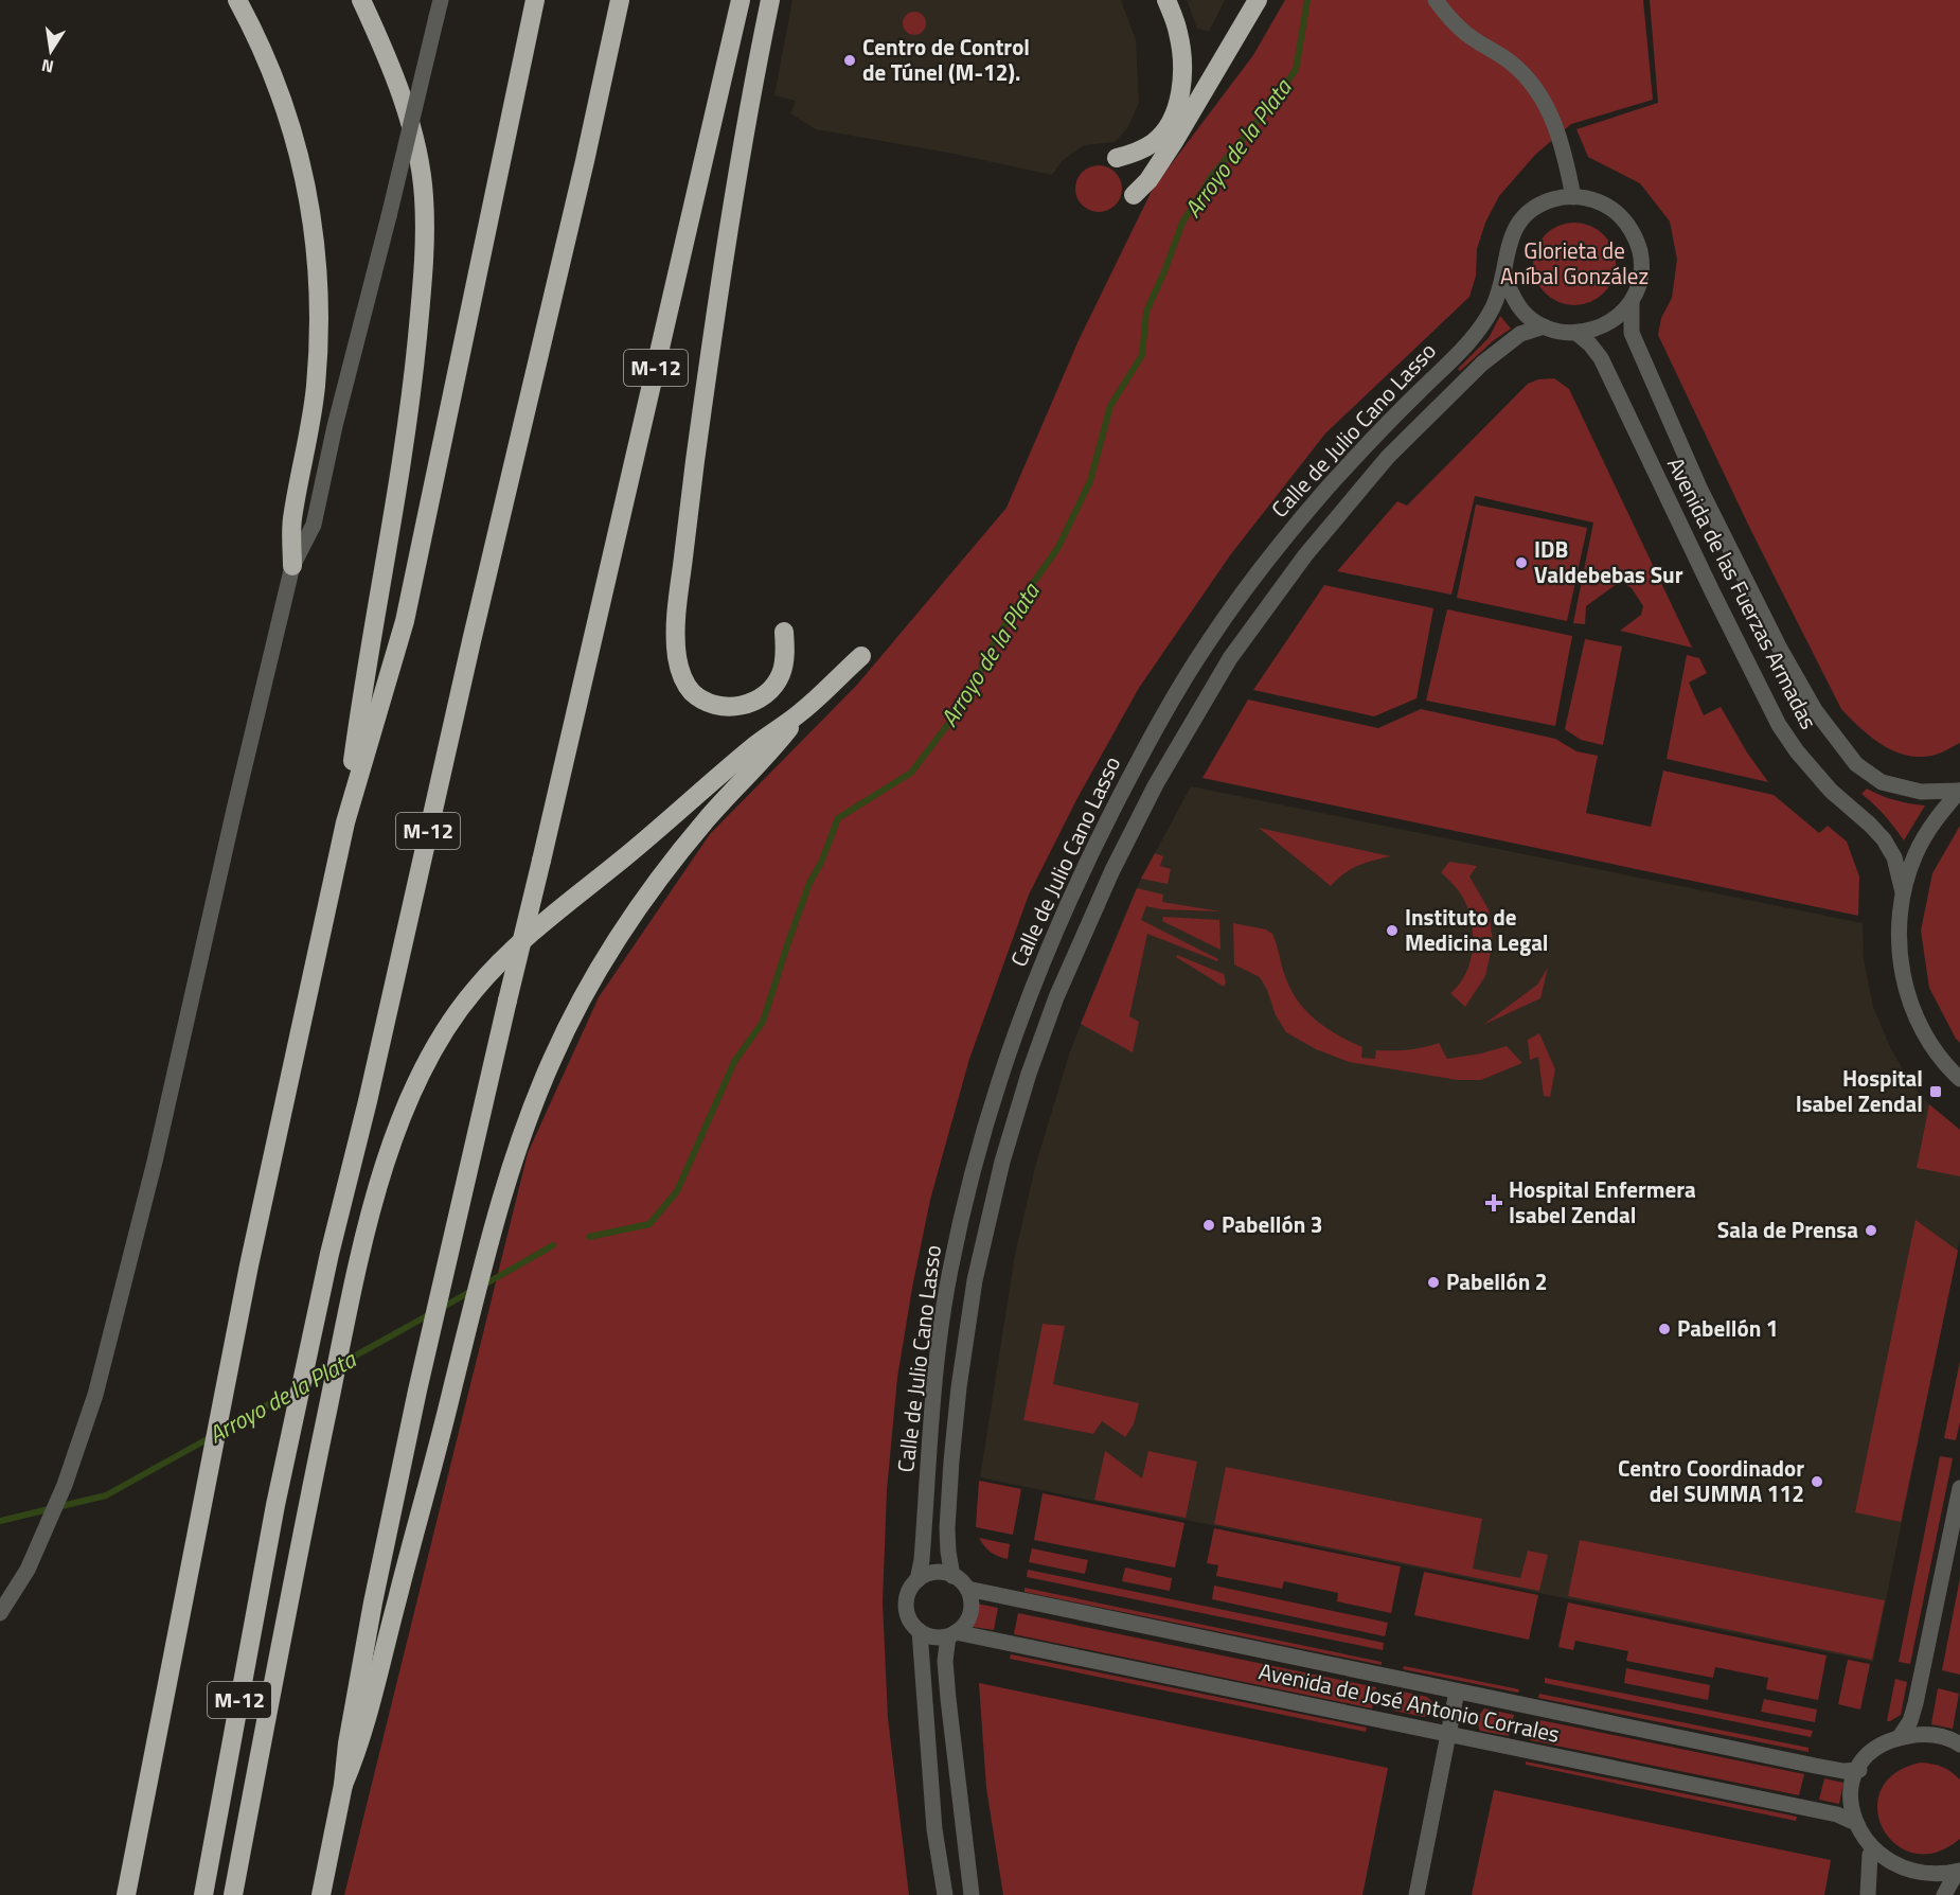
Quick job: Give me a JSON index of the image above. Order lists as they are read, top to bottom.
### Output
{
  "streets": {
    "highway": ["M-12"],
    "street": ["Calle de Julio Cano Lasso", "Avenida de las Fuerzas Armadas", "Avenida de José Antonio Corrales"]
  },
  "crossings": [
    ["Calle de Julio Cano Lasso", "Avenida de las Fuerzas Armadas"],
    ["Calle de Julio Cano Lasso", "Avenida de José Antonio Corrales"]
  ],
  "water": ["Arroyo de la Plata"],
  "parks": ["Glorieta de Aníbal González"],
  "places": {
    "other": [
      "Centro de Control de Túnel (M-12).",
      "IDB Valdebebas Sur",
      "Instituto de Medicina Legal",
      "Pabellón 3",
      "Sala de Prensa",
      "Pabellón 2",
      "Pabellón 1",
      "Centro Coordinador del SUMMA 112"
    ],
    "transit": ["Hospital Isabel Zendal"],
    "health": ["Hospital Enfermera Isabel Zendal"]
  },
  "north": "bottom"
}
